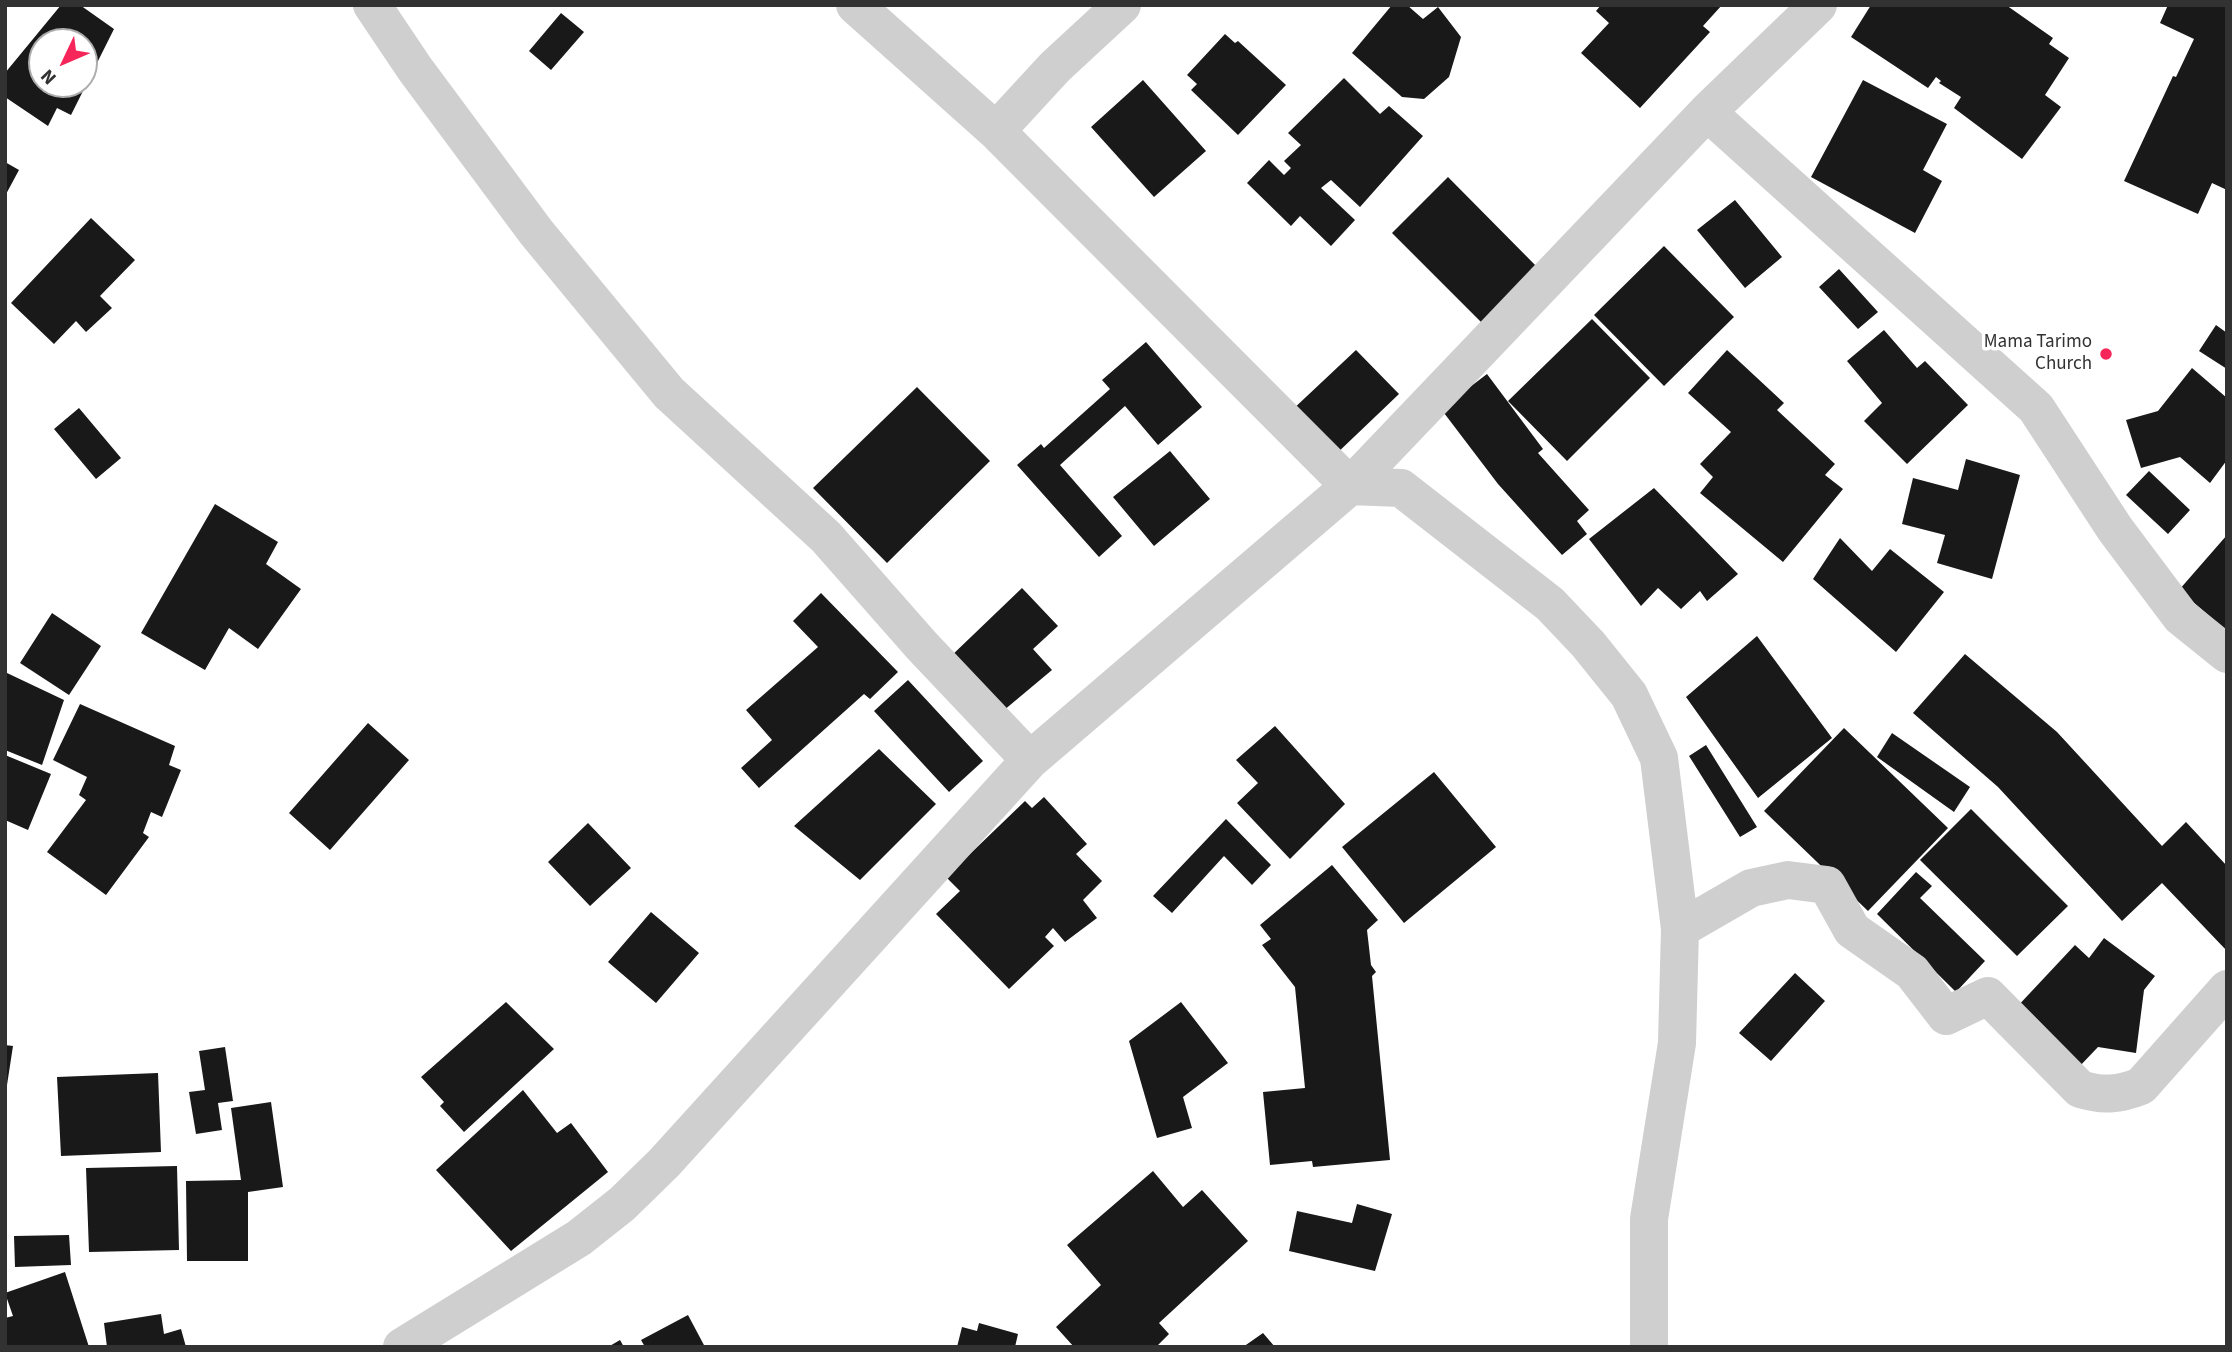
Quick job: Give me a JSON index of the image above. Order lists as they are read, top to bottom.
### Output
{
  "places": ["Mama Tarimo Church"],
  "north": "bottom left"
}
